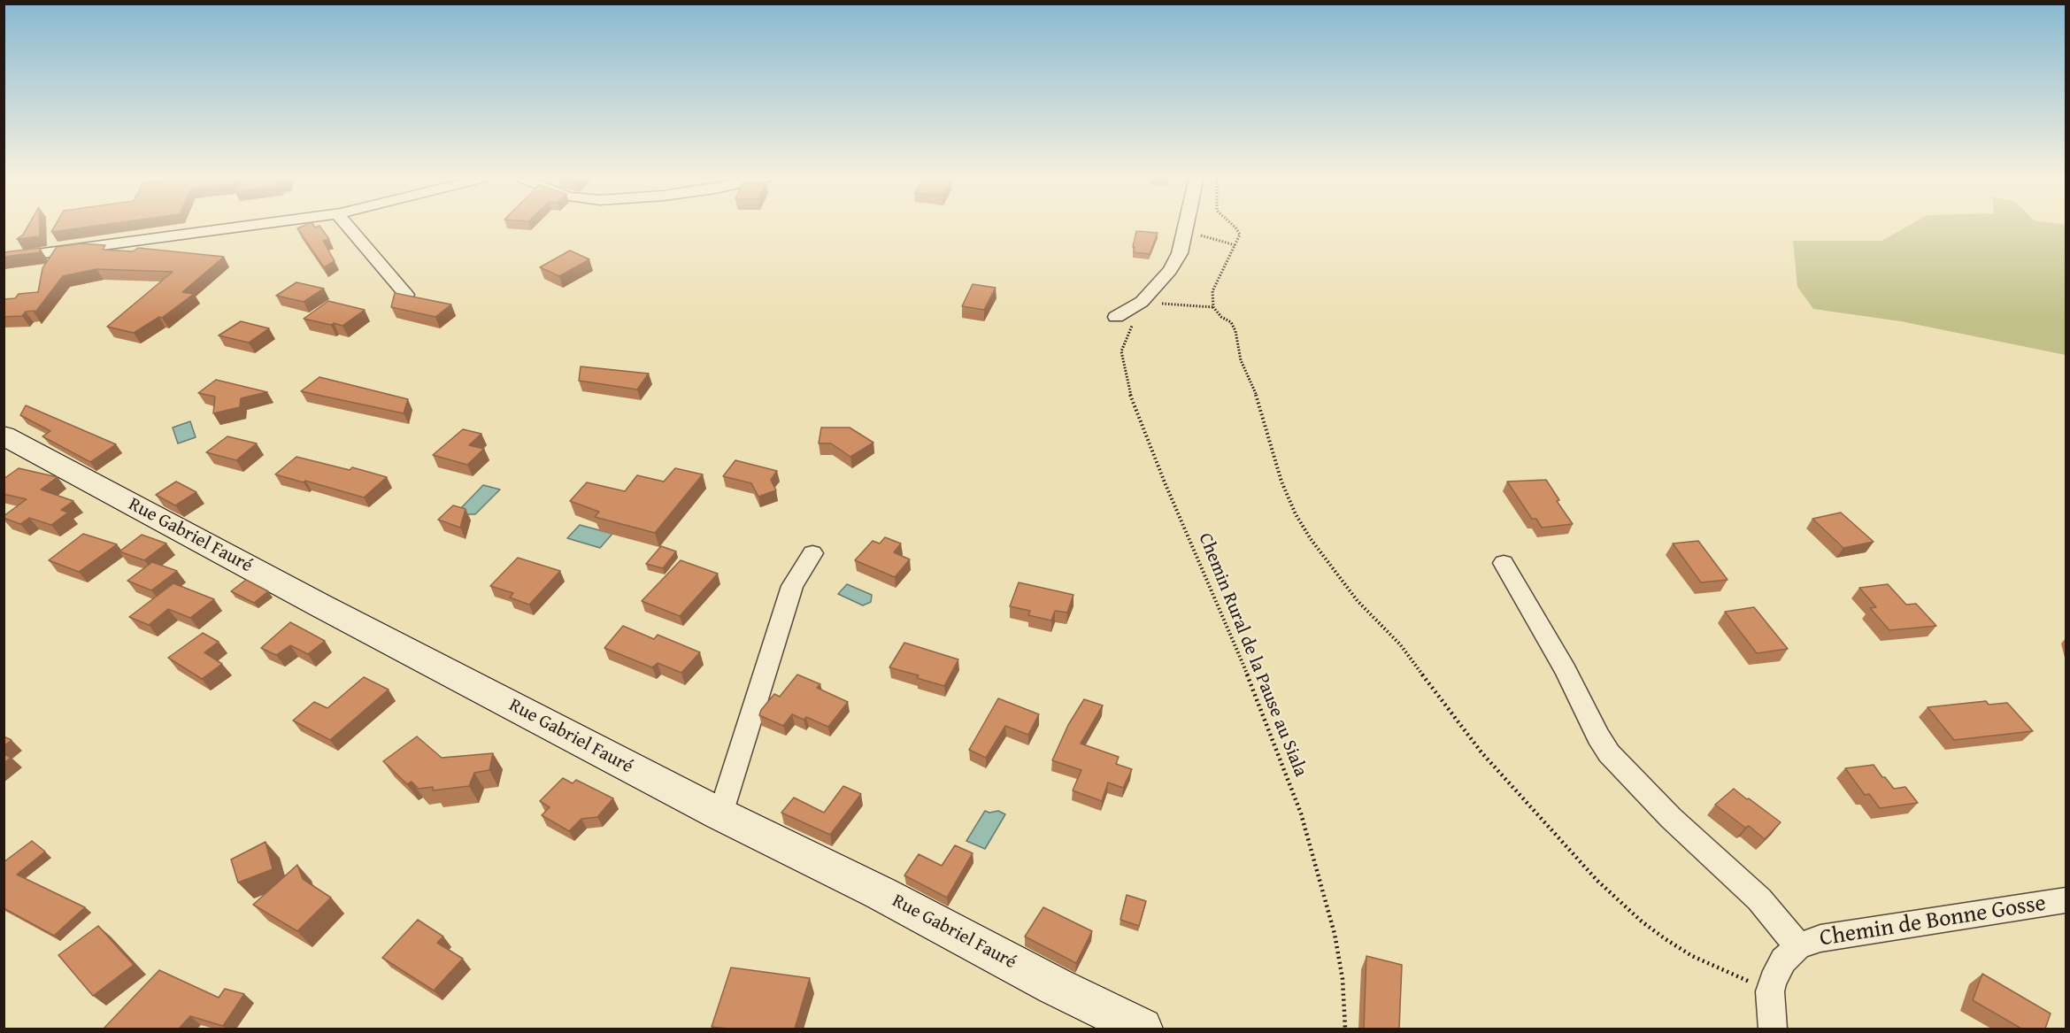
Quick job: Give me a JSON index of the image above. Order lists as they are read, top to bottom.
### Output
{
  "streets": {
    "street": ["Rue Gabriel Fauré", "Chemin de Bonne Gosse"],
    "path": ["Chemin Rural de la Pause au Siala"]
  }
}
